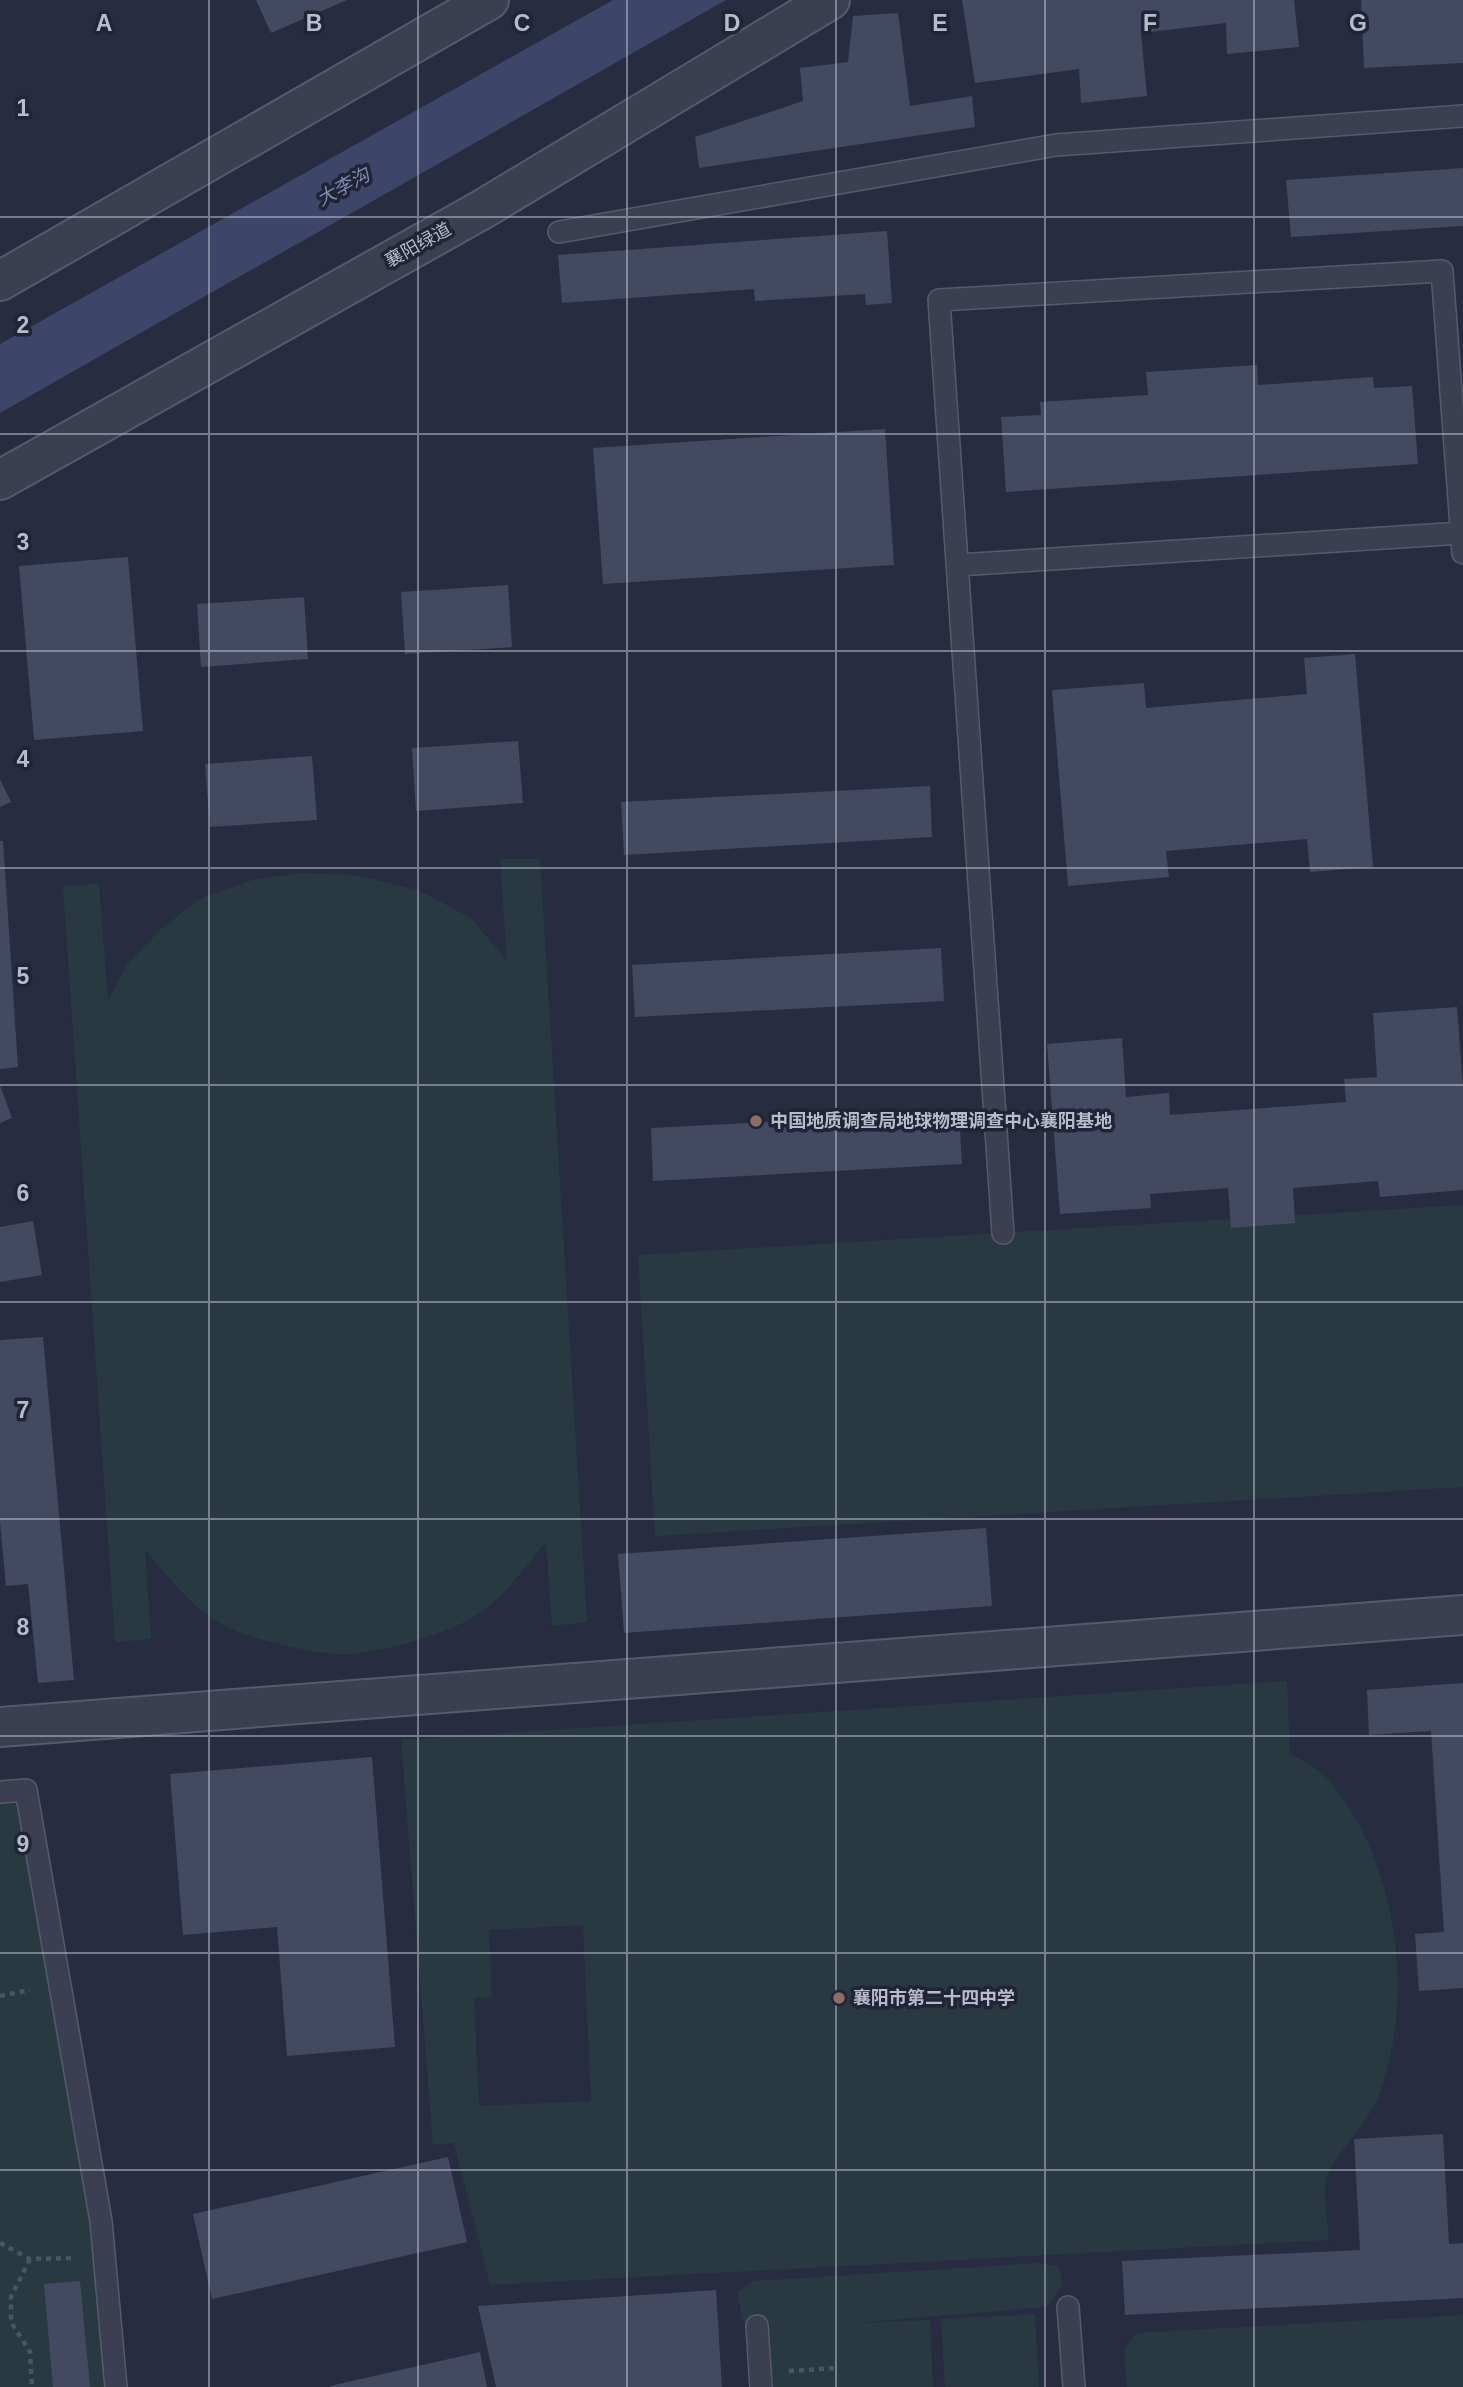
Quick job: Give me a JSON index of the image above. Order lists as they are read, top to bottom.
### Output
{
  "streets": {
    "street": ["襄阳绿道"]
  },
  "water": ["大李沟"],
  "places": ["中国地质调查局地球物理调查中心襄阳基地", "襄阳市第二十四中学"],
  "grid": {
    "columns": [
      "A",
      "B",
      "C",
      "D",
      "E",
      "F",
      "G"
    ],
    "rows": [
      "1",
      "2",
      "3",
      "4",
      "5",
      "6",
      "7",
      "8",
      "9"
    ]
  }
}
